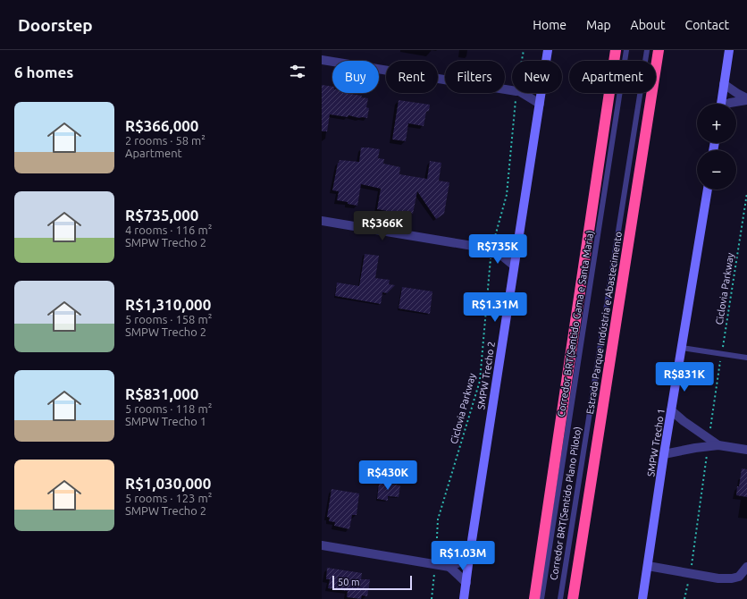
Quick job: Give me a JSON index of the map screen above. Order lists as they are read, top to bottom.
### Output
{
  "streets": {
    "highway": ["Estrada Parque Indústria e Abastecimento"],
    "street": ["SMPW Trecho 2", "SMPW Trecho 1"],
    "lane": ["Corredor BRT(Sentido Gama e Santa Maria)", "Corredor BRT(Sentido Plano Piloto)"],
    "path": ["Ciclovia Parkway"]
  },
  "scale_bar": "50 m",
  "page": {
    "header": "Doorstep",
    "nav": [
      "Home",
      "Map",
      "About",
      "Contact"
    ],
    "heading": "6 homes",
    "chip": [
      "Buy",
      "Rent",
      "Filters",
      "New",
      "Apartment"
    ],
    "list": [
      {
        "name": "R$366,000",
        "note": "2 rooms · 58 m² · Apartment"
      },
      {
        "name": "R$735,000",
        "note": "4 rooms · 116 m² · SMPW Trecho 2"
      },
      {
        "name": "R$1,310,000",
        "note": "5 rooms · 158 m² · SMPW Trecho 2"
      },
      {
        "name": "R$831,000",
        "note": "5 rooms · 118 m² · SMPW Trecho 1"
      },
      {
        "name": "R$1,030,000",
        "note": "5 rooms · 123 m² · SMPW Trecho 2"
      }
    ],
    "map_buttons": ["+", "−"],
    "price": [
      "R$366K",
      "R$735K",
      "R$1.31M",
      "R$831K",
      "R$430K",
      "R$1.03M"
    ],
    "scale": "50 m"
  }
}
